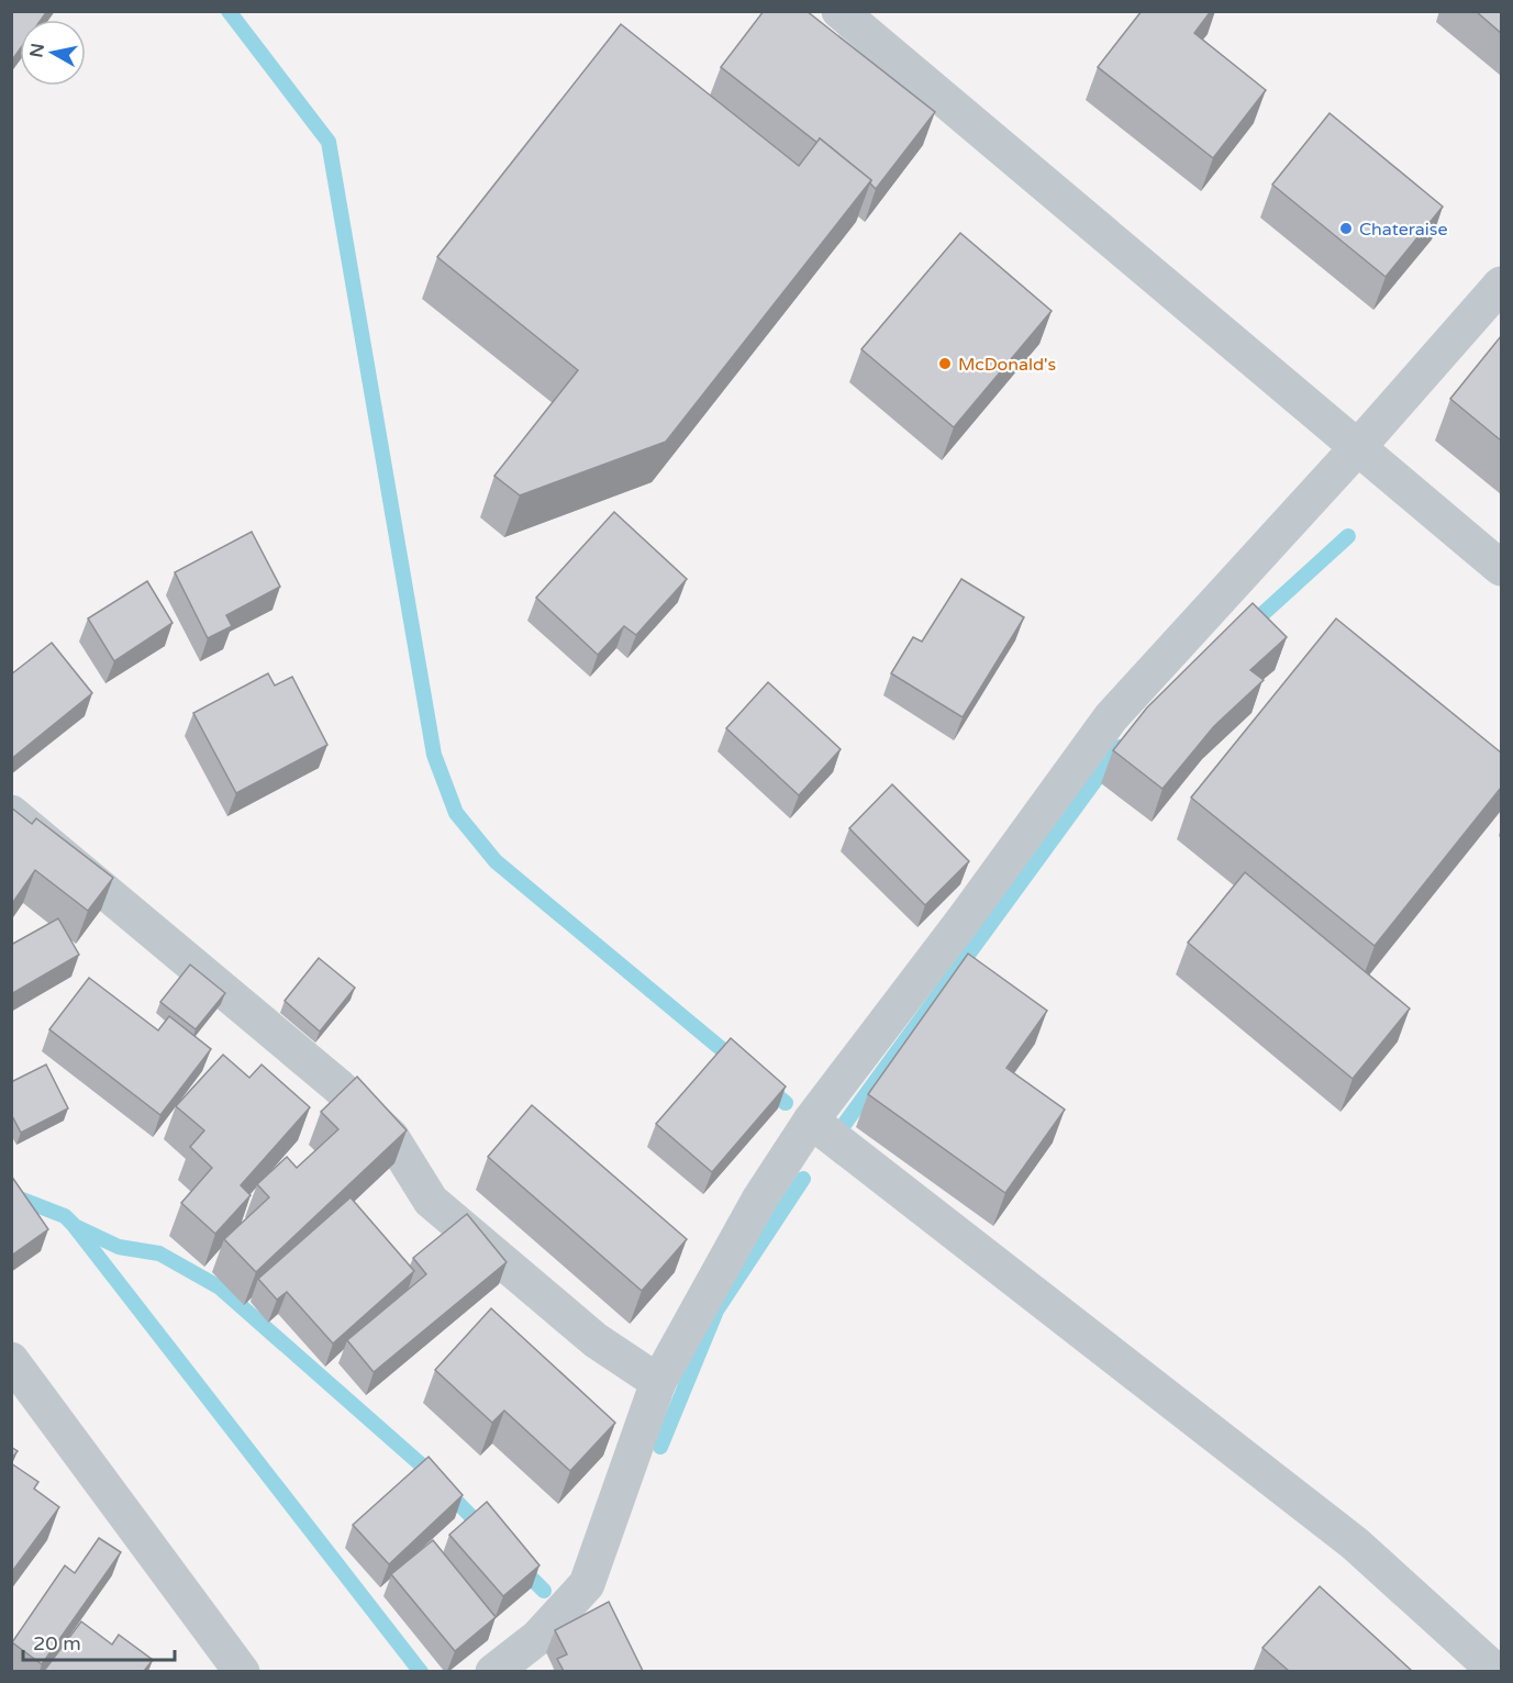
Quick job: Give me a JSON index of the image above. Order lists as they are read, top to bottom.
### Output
{
  "places": ["Chateraise", "McDonald's"],
  "scale_bar": "20 m",
  "north": "left"
}
